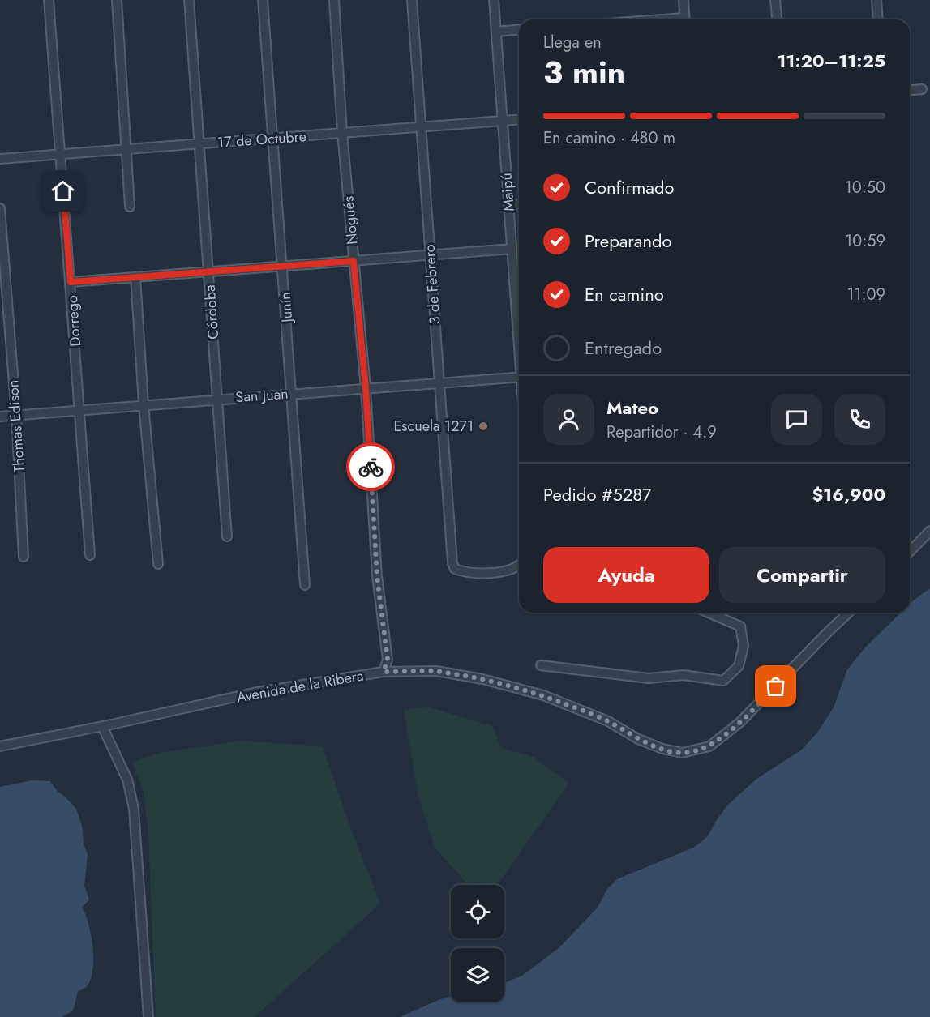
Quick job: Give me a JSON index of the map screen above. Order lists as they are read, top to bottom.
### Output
{
  "streets": {
    "street": [
      "17 de Octubre",
      "Maipú",
      "Nogués",
      "3 de Febrero",
      "Junín",
      "Córdoba",
      "Dorrego",
      "San Juan",
      "Thomas Edison",
      "Avenida de la Ribera"
    ]
  },
  "crossings": [
    ["17 de Octubre", "Maipú"],
    ["17 de Octubre", "Nogués"],
    ["17 de Octubre", "3 de Febrero"],
    ["17 de Octubre", "Junín"],
    ["17 de Octubre", "Córdoba"],
    ["17 de Octubre", "Dorrego"],
    ["Nogués", "San Juan"],
    ["Nogués", "Avenida de la Ribera"],
    ["3 de Febrero", "San Juan"],
    ["Junín", "San Juan"],
    ["Córdoba", "San Juan"],
    ["Dorrego", "San Juan"],
    ["San Juan", "Thomas Edison"]
  ],
  "places": ["Escuela 1271"],
  "page": {
    "heading": ["3 min", "Llega en", "11:20–11:25"],
    "panel": [
      "Mateo",
      "Repartidor · 4.9",
      "Pedido #5287",
      "$16,900"
    ],
    "bar": "En camino · 480 m",
    "list": [
      ["Confirmado", "10:50"],
      ["Preparando", "10:59"],
      ["En camino", "11:09"],
      "Entregado"
    ],
    "buttons": ["Ayuda", "Compartir"]
  }
}
